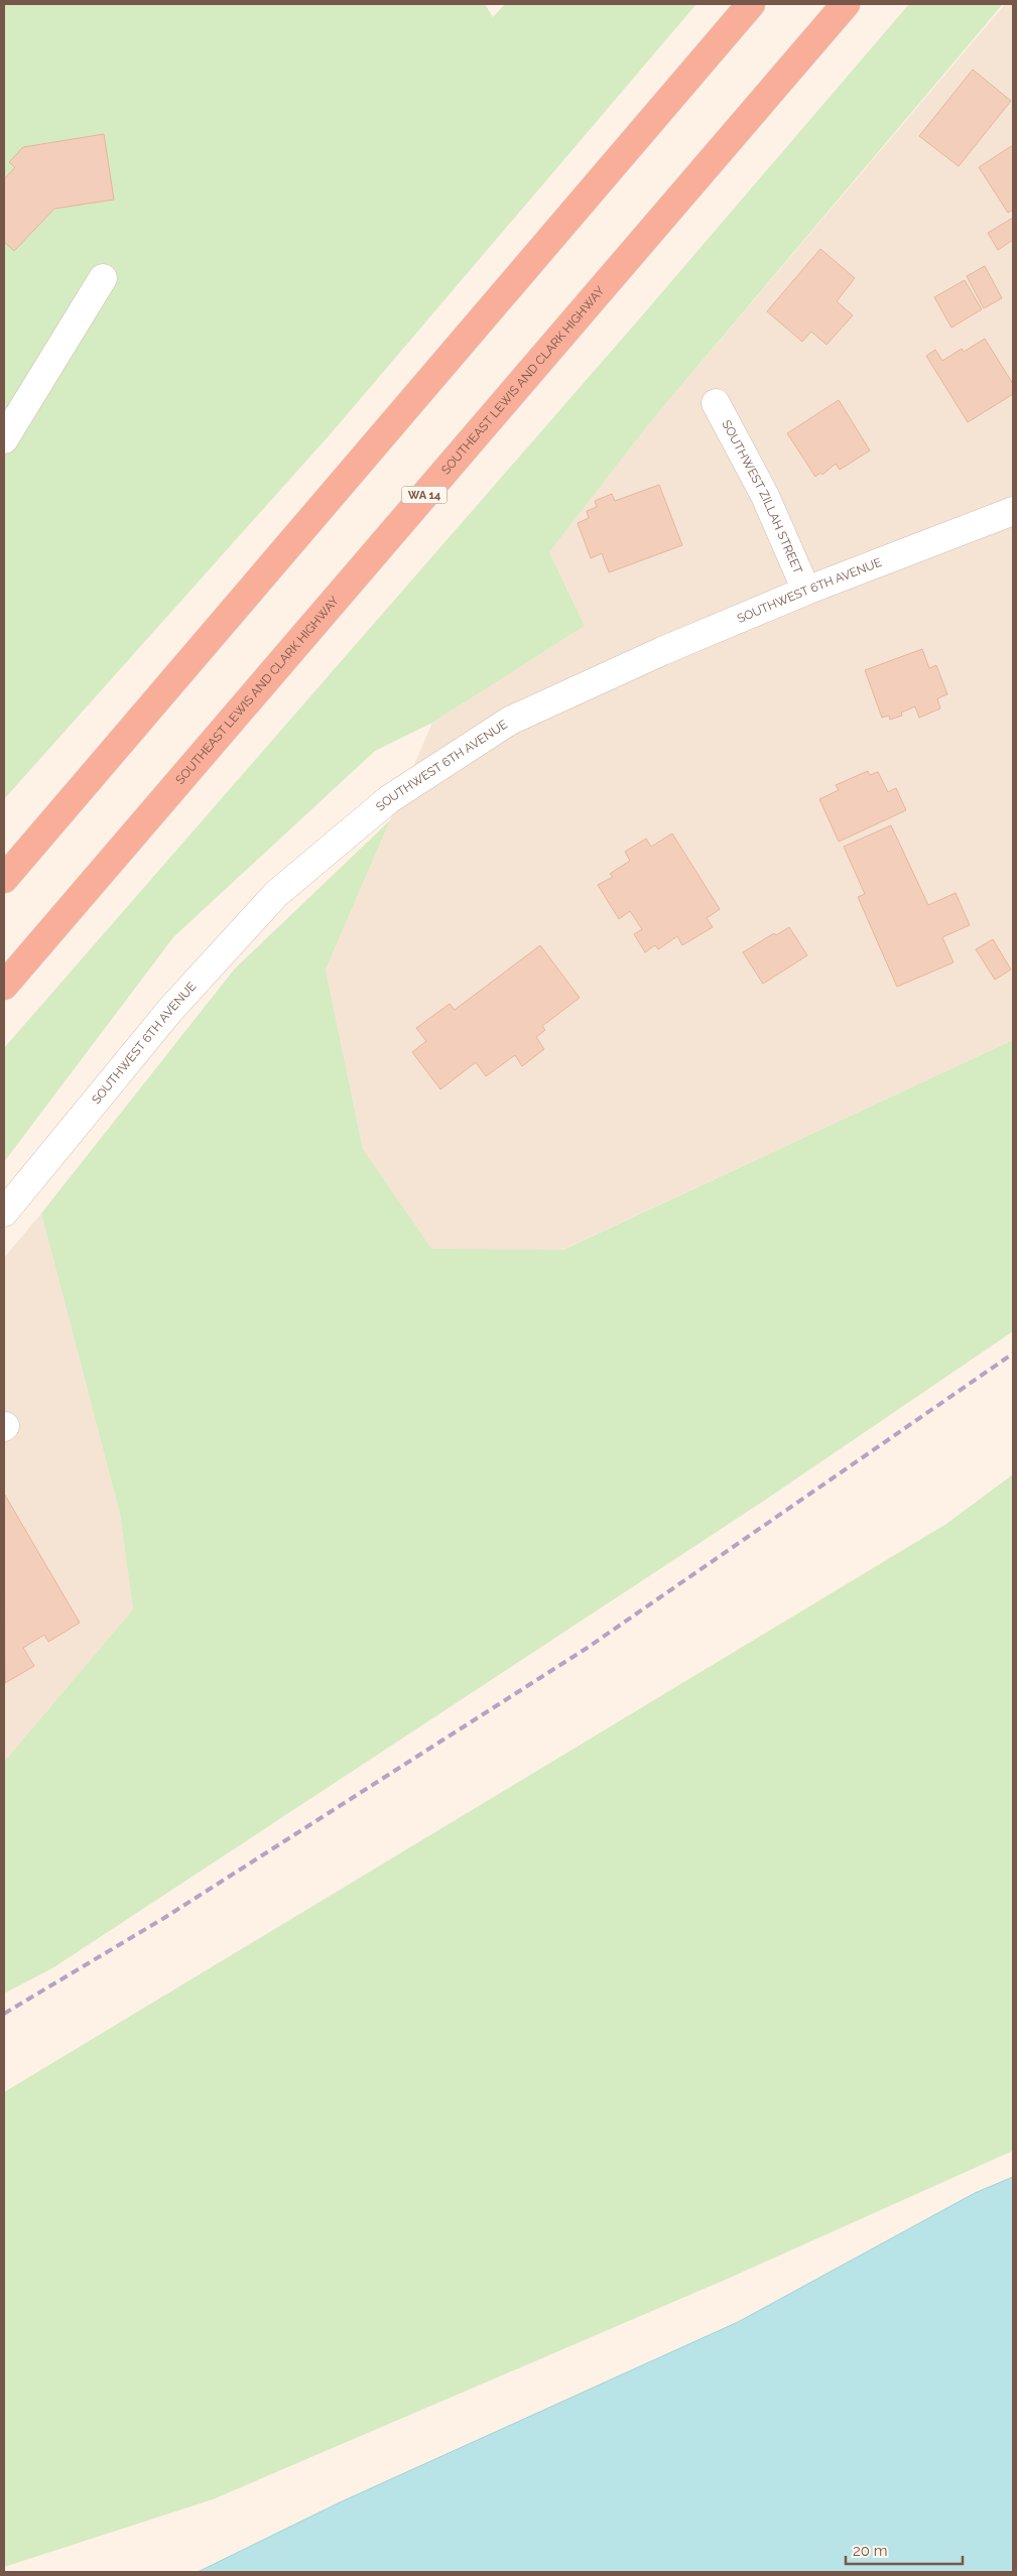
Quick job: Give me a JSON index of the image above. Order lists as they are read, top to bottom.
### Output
{
  "streets": {
    "highway": ["SOUTHEAST LEWIS AND CLARK HIGHWAY", "WA 14"],
    "street": ["SOUTHWEST ZILLAH STREET", "SOUTHWEST 6TH AVENUE"]
  },
  "crossings": [
    ["SOUTHWEST ZILLAH STREET", "SOUTHWEST 6TH AVENUE"]
  ],
  "scale_bar": "20 m"
}
